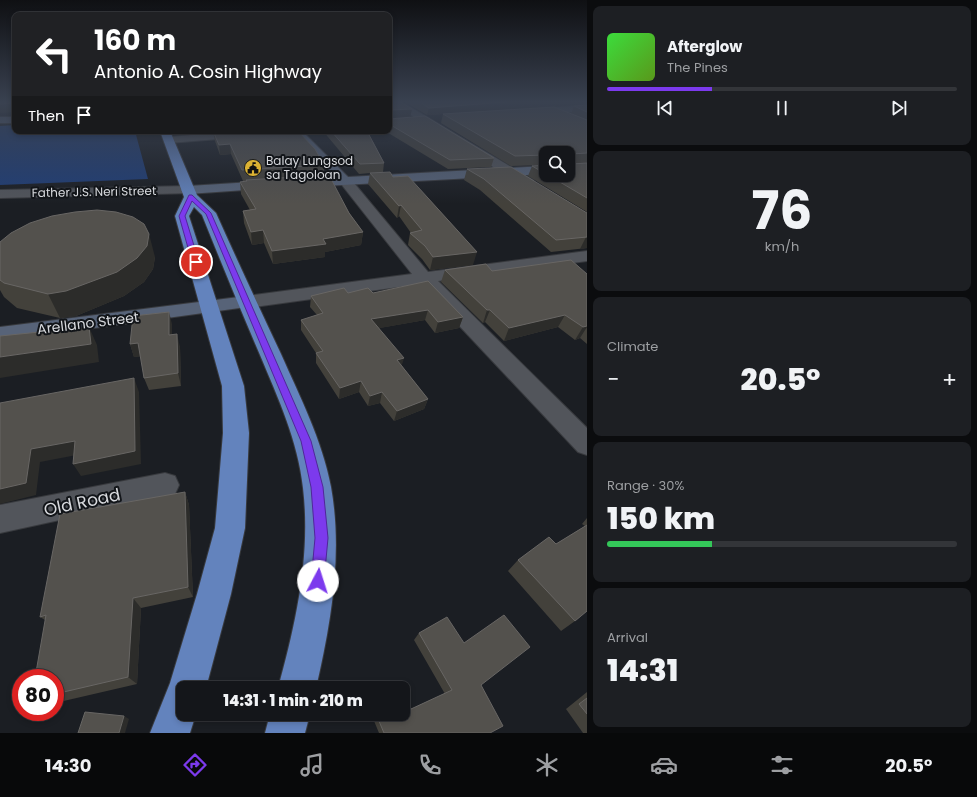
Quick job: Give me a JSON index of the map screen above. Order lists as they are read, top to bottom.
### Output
{
  "streets": {
    "street": ["Father J.S. Neri Street", "Arellano Street", "Old Road"]
  },
  "places": {
    "public building": ["Balay Lungsod sa Tagoloan"]
  },
  "page": {
    "turn": ["160 m", "Antonio A. Cosin Highway"],
    "song": ["Afterglow", "The Pines"],
    "then": "Then",
    "tile": [
      ["76", "km/h"],
      "Climate",
      ["Range · 30%", "150 km"],
      ["Arrival", "14:31"]
    ],
    "heat": ["−", "20.5°", "+"],
    "limit": "80",
    "trip": "14:31 · 1 min · 210 m",
    "tabs": ["14:30", "20.5°"]
  }
}
